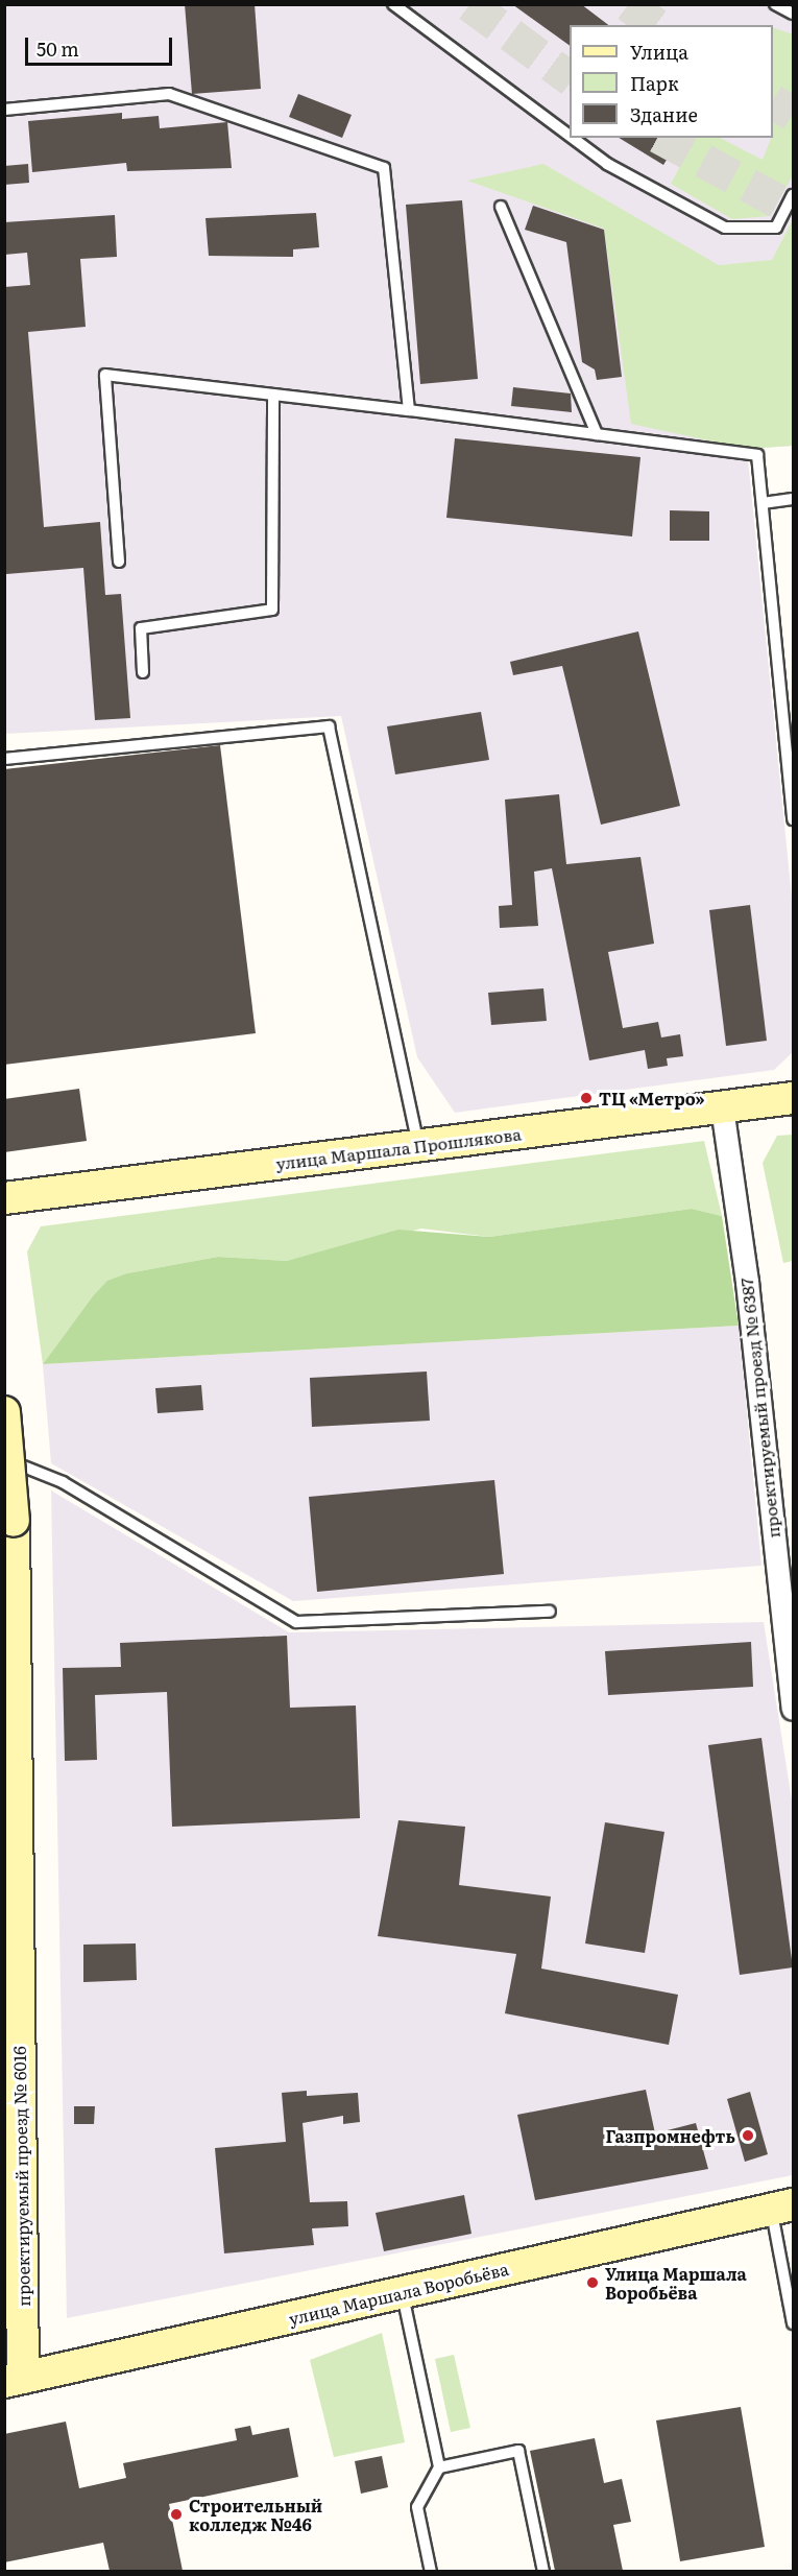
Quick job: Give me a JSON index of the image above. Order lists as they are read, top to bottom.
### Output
{
  "streets": {
    "main road": ["улица Маршала Прошлякова", "проектируемый проезд № 6016", "улица Маршала Воробьёва"],
    "street": ["проектируемый проезд № 6387"]
  },
  "crossings": [
    ["улица Маршала Прошлякова", "проектируемый проезд № 6387"],
    ["проектируемый проезд № 6016", "улица Маршала Воробьёва"]
  ],
  "places": [
    "ТЦ «Метро»",
    "Газпромнефть",
    "Улица Маршала Воробьёва",
    "Строительный колледж №46"
  ],
  "legend": ["Улица", "Парк", "Здание"],
  "scale_bar": "50 m"
}
